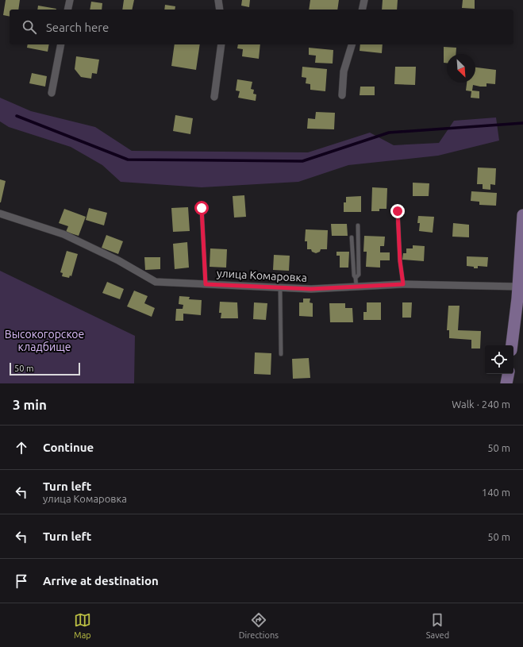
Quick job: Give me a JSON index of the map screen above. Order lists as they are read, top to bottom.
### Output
{
  "streets": {
    "street": ["улица Комаровка"]
  },
  "parks": ["Высокогорское кладбище"],
  "scale_bar": "50 m",
  "north": "bottom right",
  "page": {
    "search": "Search here",
    "scale": "50 m",
    "heading": ["3 min", "Walk · 240 m"],
    "list": [
      ["Continue", "50 m"],
      ["Turn left", "улица Комаровка", "140 m"],
      ["Turn left", "50 m"],
      "Arrive at destination"
    ],
    "nav": ["Map", "Directions", "Saved"]
  }
}
